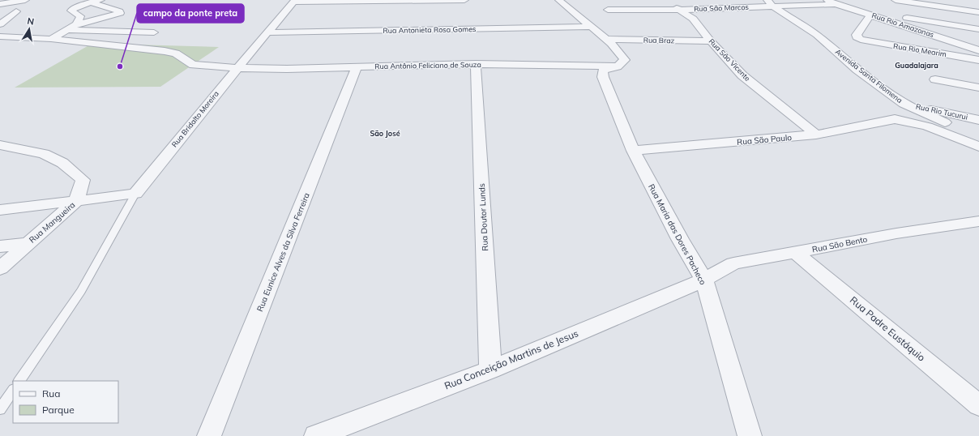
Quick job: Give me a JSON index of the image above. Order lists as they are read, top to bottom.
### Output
{
  "streets": {
    "street": [
      "Rua São Marcos",
      "Rua Rio Amazonas",
      "Rua Antonieta Rosa Gomes",
      "Rua Braz",
      "Rua Rio Mearim",
      "Rua São Vicente",
      "Rua Antônio Feliciano de Souza",
      "Avenida Santa Filomena",
      "Rua Rio Tucurui",
      "Rua Bridalto Moreira",
      "Rua São Paulo",
      "Rua Doutor Lunds",
      "Rua Mangueira",
      "Rua Maria das Dores Pacheco",
      "Rua São Bento",
      "Rua Eunice Alves da Silva Ferreira",
      "Rua Padre Eustáquio",
      "Rua Conceição Martins de Jesus"
    ]
  },
  "crossings": [
    ["Rua São Marcos", "Rua Rio Amazonas"],
    ["Rua São Marcos", "Rua São Vicente"],
    ["Rua São Marcos", "Avenida Santa Filomena"],
    ["Rua Rio Amazonas", "Rua Rio Mearim"],
    ["Rua Antonieta Rosa Gomes", "Rua Bridalto Moreira"],
    ["Rua Braz", "Rua São Vicente"],
    ["Rua São Vicente", "Rua São Paulo"],
    ["Rua Antônio Feliciano de Souza", "Rua Bridalto Moreira"],
    ["Rua Antônio Feliciano de Souza", "Rua Doutor Lunds"],
    ["Rua Antônio Feliciano de Souza", "Rua Maria das Dores Pacheco"],
    ["Rua Antônio Feliciano de Souza", "Rua Eunice Alves da Silva Ferreira"],
    ["Avenida Santa Filomena", "Rua Rio Tucurui"],
    ["Rua São Paulo", "Rua Maria das Dores Pacheco"],
    ["Rua Doutor Lunds", "Rua Conceição Martins de Jesus"],
    ["Rua Maria das Dores Pacheco", "Rua São Bento"],
    ["Rua Maria das Dores Pacheco", "Rua Conceição Martins de Jesus"],
    ["Rua São Bento", "Rua Padre Eustáquio"],
    ["Rua São Bento", "Rua Conceição Martins de Jesus"]
  ],
  "districts": ["Guadalajara", "São José"],
  "places": ["campo da ponte preta"],
  "legend": ["Rua", "Parque"],
  "north": "top"
}
